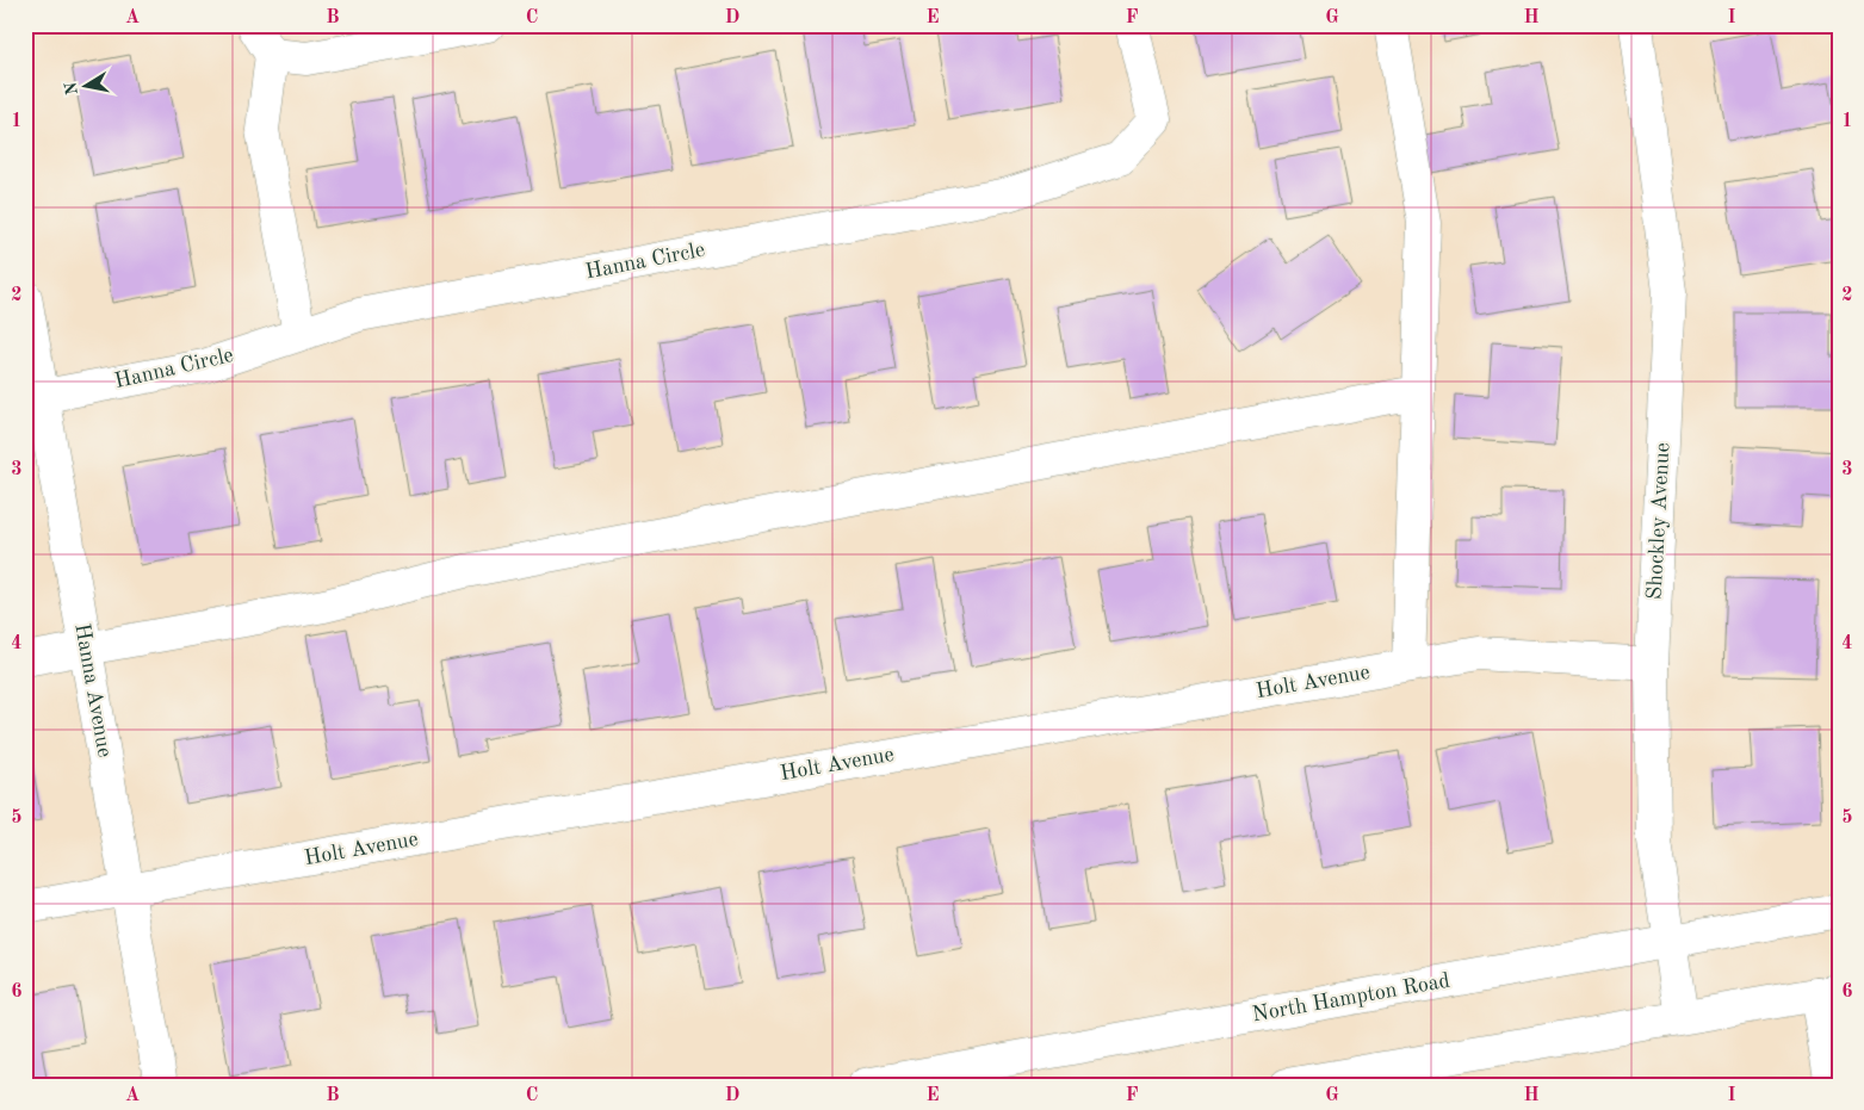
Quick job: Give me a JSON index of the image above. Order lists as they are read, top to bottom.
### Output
{
  "streets": {
    "street": [
      "Hanna Circle",
      "Shockley Avenue",
      "Holt Avenue",
      "Hanna Avenue",
      "North Hampton Road"
    ]
  },
  "crossings": [
    ["Hanna Circle", "Hanna Avenue"],
    ["Shockley Avenue", "Holt Avenue"],
    ["Shockley Avenue", "North Hampton Road"],
    ["Holt Avenue", "Hanna Avenue"]
  ],
  "north": "left",
  "grid": {
    "columns": [
      "A",
      "B",
      "C",
      "D",
      "E",
      "F",
      "G",
      "H",
      "I"
    ],
    "rows": [
      "1",
      "2",
      "3",
      "4",
      "5",
      "6"
    ]
  }
}
